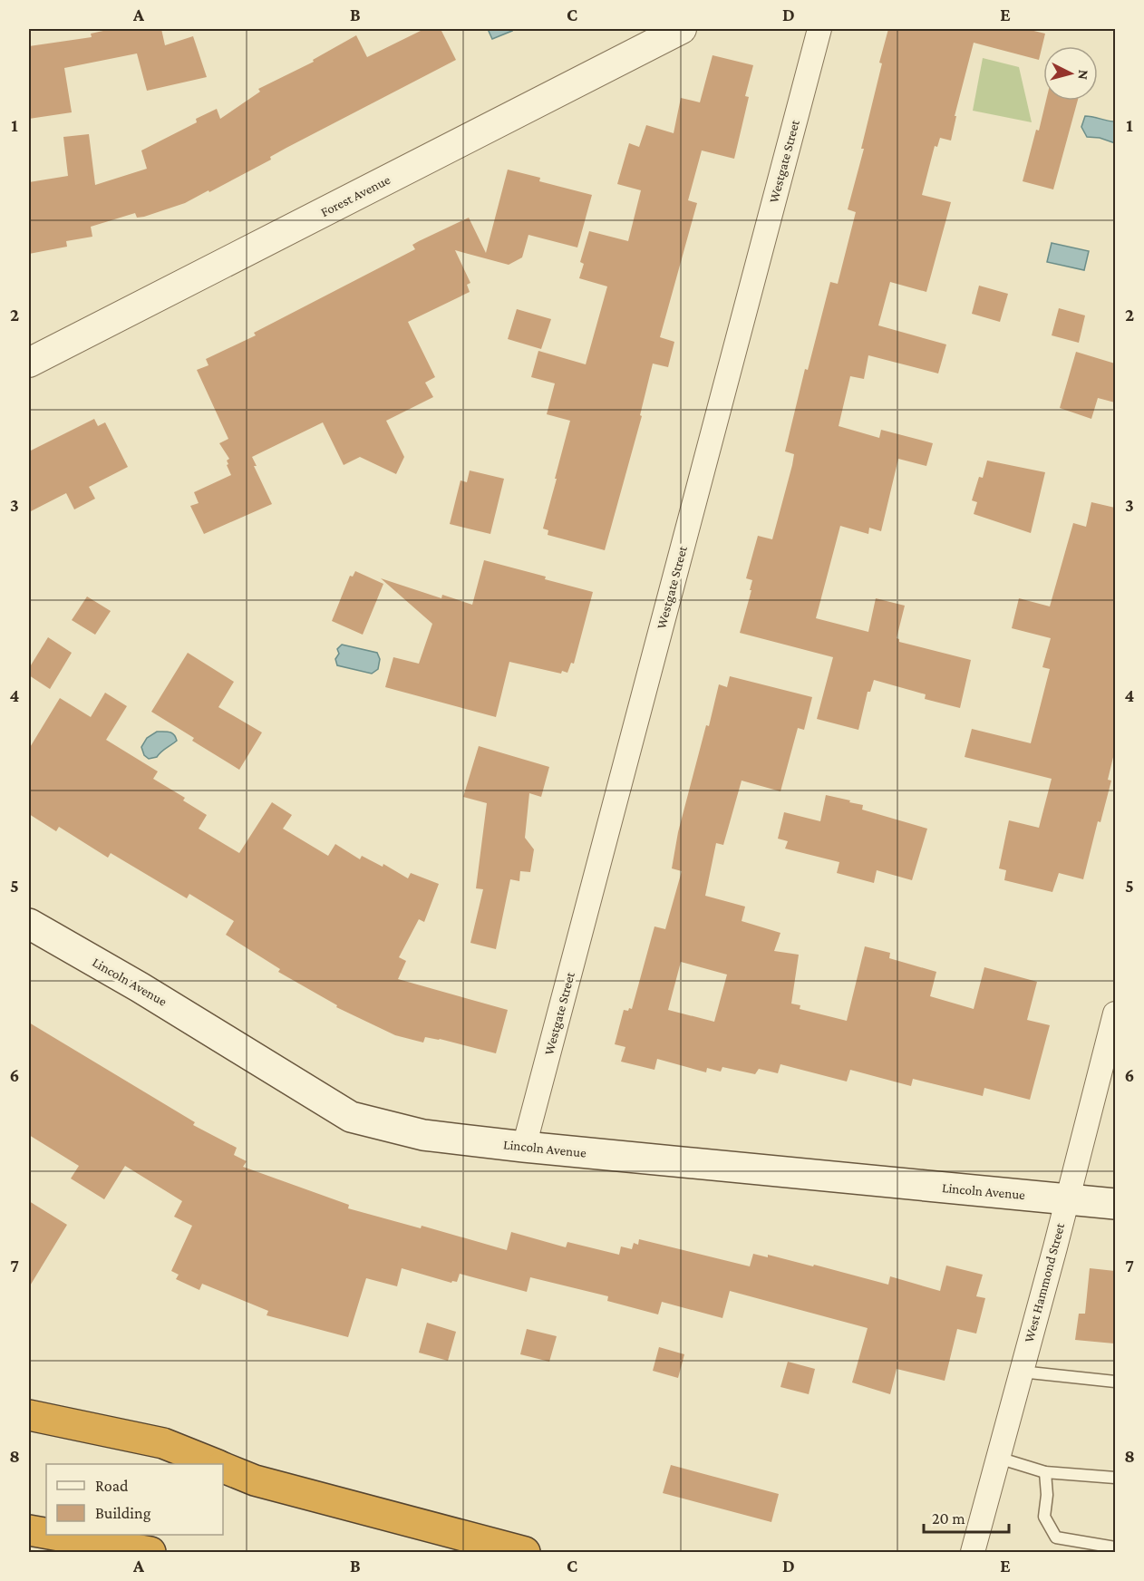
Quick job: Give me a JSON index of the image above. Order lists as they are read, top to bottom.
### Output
{
  "streets": {
    "main road": ["Lincoln Avenue"],
    "street": ["Westgate Street", "Forest Avenue", "West Hammond Street"]
  },
  "crossings": [
    ["Westgate Street", "Lincoln Avenue"],
    ["Lincoln Avenue", "West Hammond Street"]
  ],
  "legend": ["Road", "Building"],
  "scale_bar": "20 m",
  "north": "right",
  "grid": {
    "columns": [
      "A",
      "B",
      "C",
      "D",
      "E"
    ],
    "rows": [
      "1",
      "2",
      "3",
      "4",
      "5",
      "6",
      "7",
      "8"
    ]
  }
}
